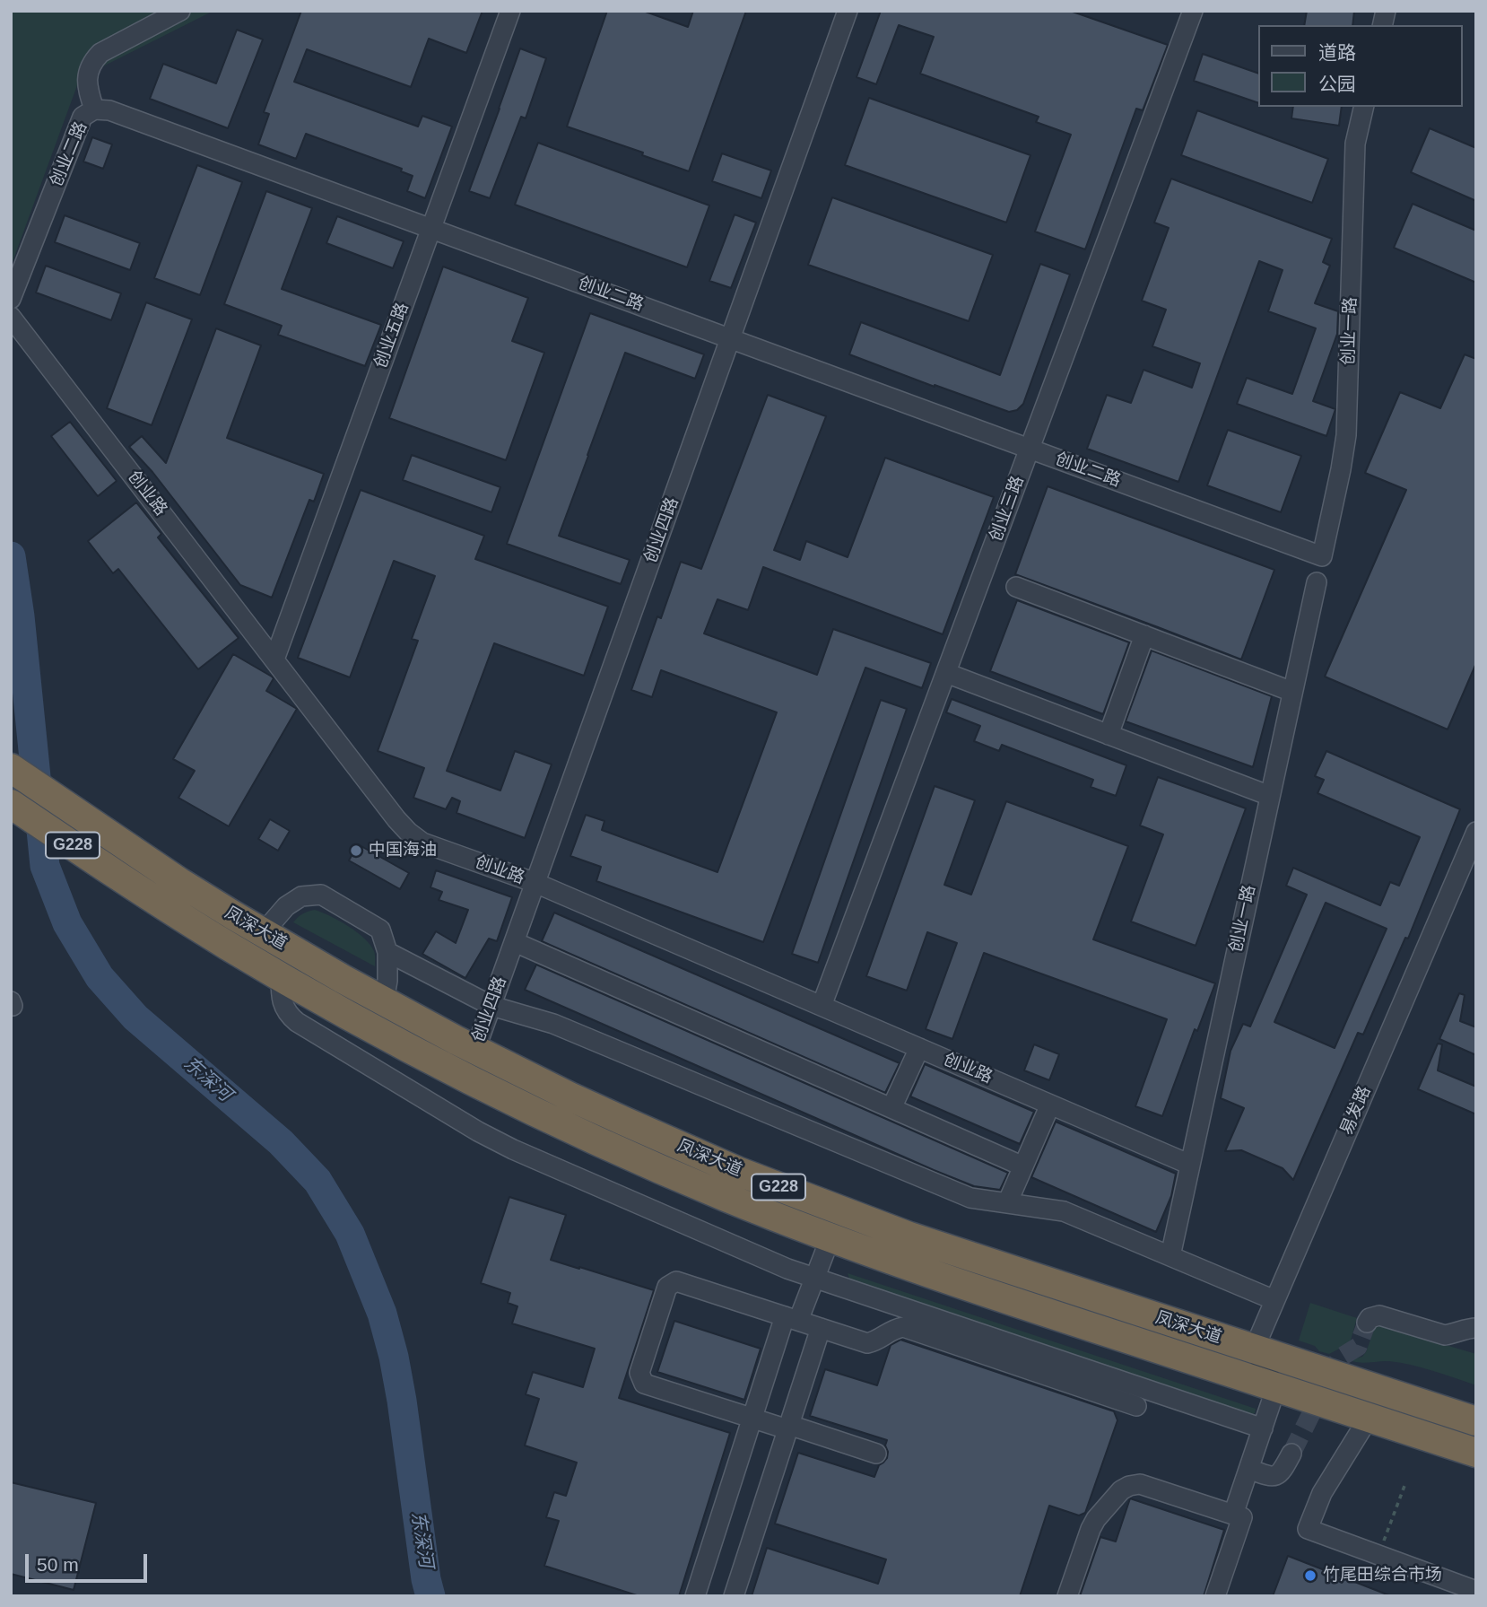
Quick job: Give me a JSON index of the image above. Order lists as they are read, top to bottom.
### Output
{
  "streets": {
    "highway": ["G228", "凤深大道"],
    "street": [
      "创业二路",
      "创业一路",
      "创业五路",
      "创业路",
      "创业三路",
      "创业四路",
      "易发路"
    ]
  },
  "crossings": [
    ["创业二路", "创业一路"],
    ["创业二路", "创业五路"],
    ["创业二路", "创业三路"],
    ["创业二路", "创业四路"],
    ["创业一路", "创业路"],
    ["创业五路", "创业路"],
    ["创业路", "创业三路"],
    ["创业路", "创业四路"],
    ["创业四路", "凤深大道"],
    ["凤深大道", "易发路"]
  ],
  "water": ["东深河"],
  "places": ["中国海油", "竹尾田综合市场"],
  "legend": ["道路", "公园"],
  "scale_bar": "50 m"
}
